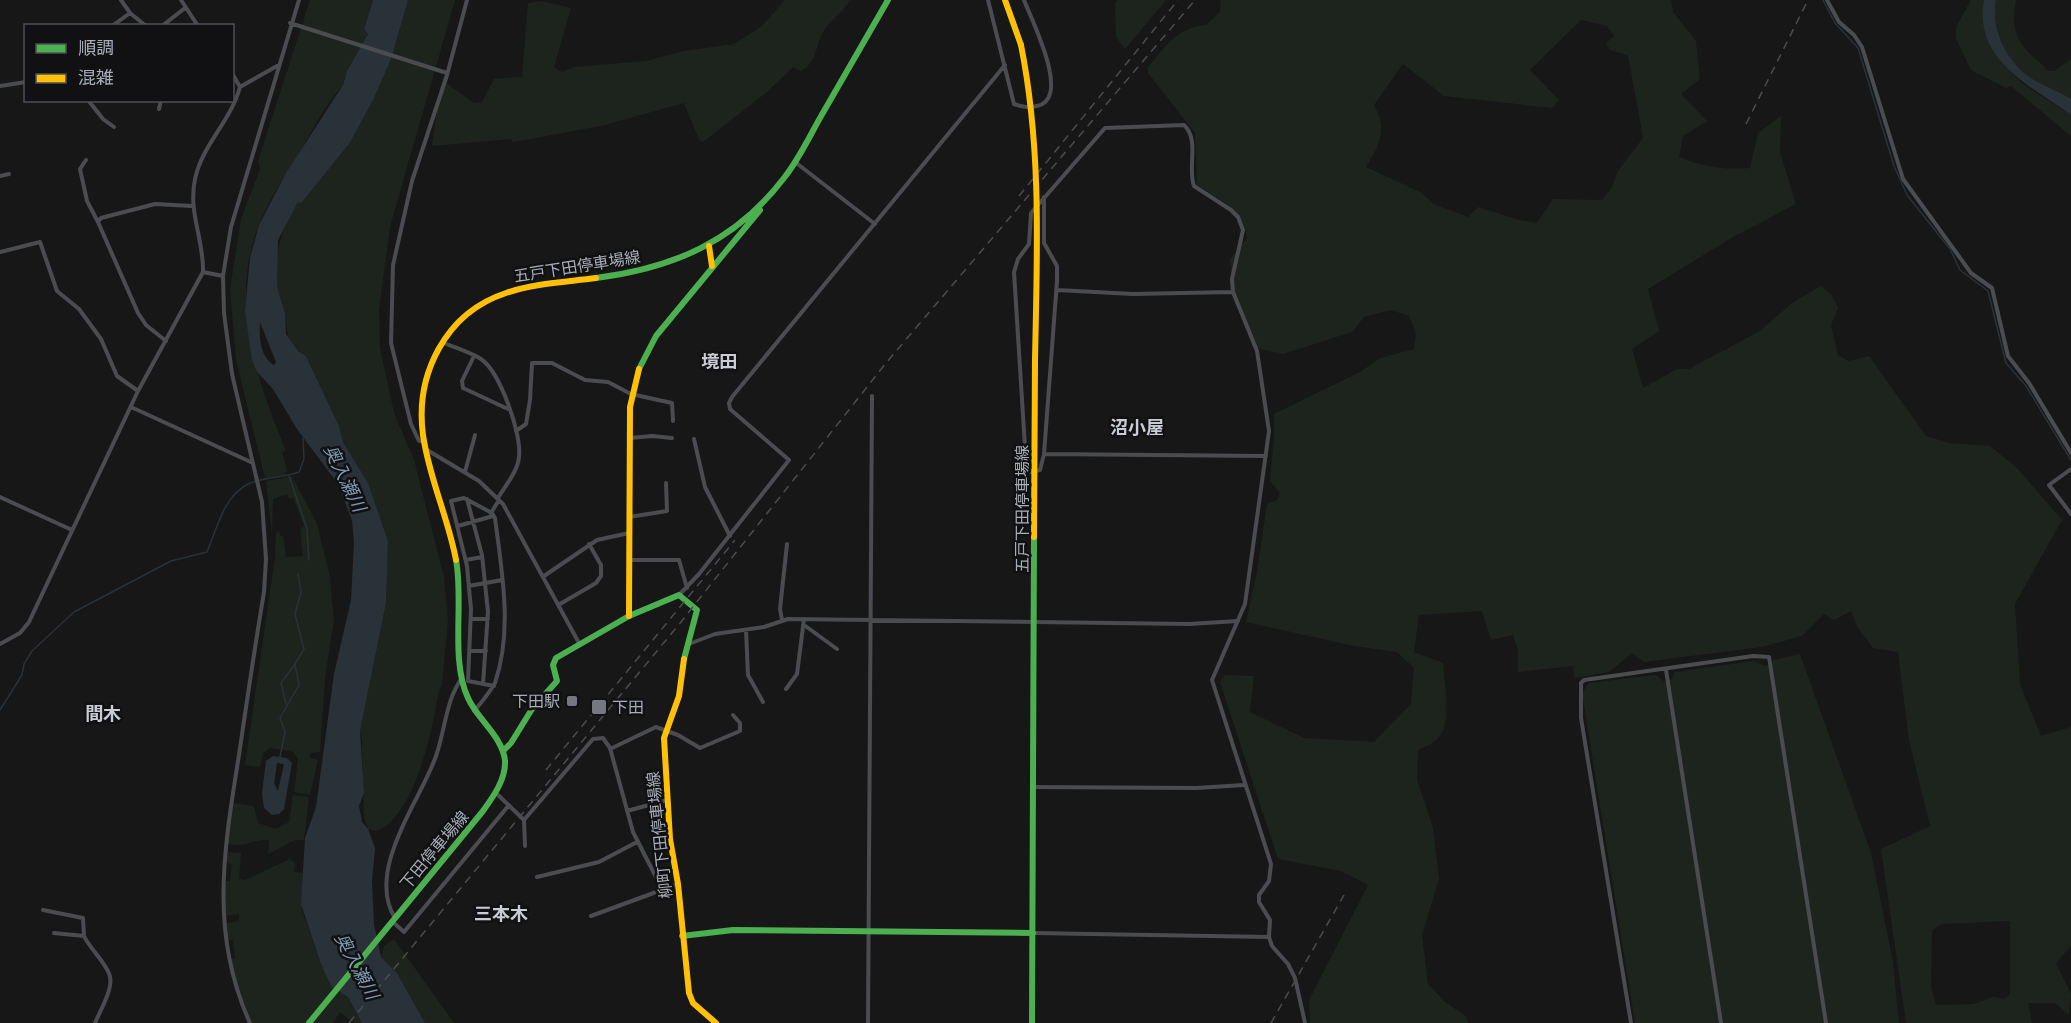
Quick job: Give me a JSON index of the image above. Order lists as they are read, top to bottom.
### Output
{
  "streets": {
    "main road": ["五戸下田停車場線", "柳町下田停車場線", "下田停車場線"]
  },
  "crossings": [
    ["五戸下田停車場線", "下田停車場線"]
  ],
  "districts": [
    "境田",
    "沼小屋",
    "間木",
    "三本木"
  ],
  "water": ["奥入瀬川"],
  "places": {
    "transit": ["下田駅", "下田"]
  },
  "legend": ["順調", "混雑"]
}
